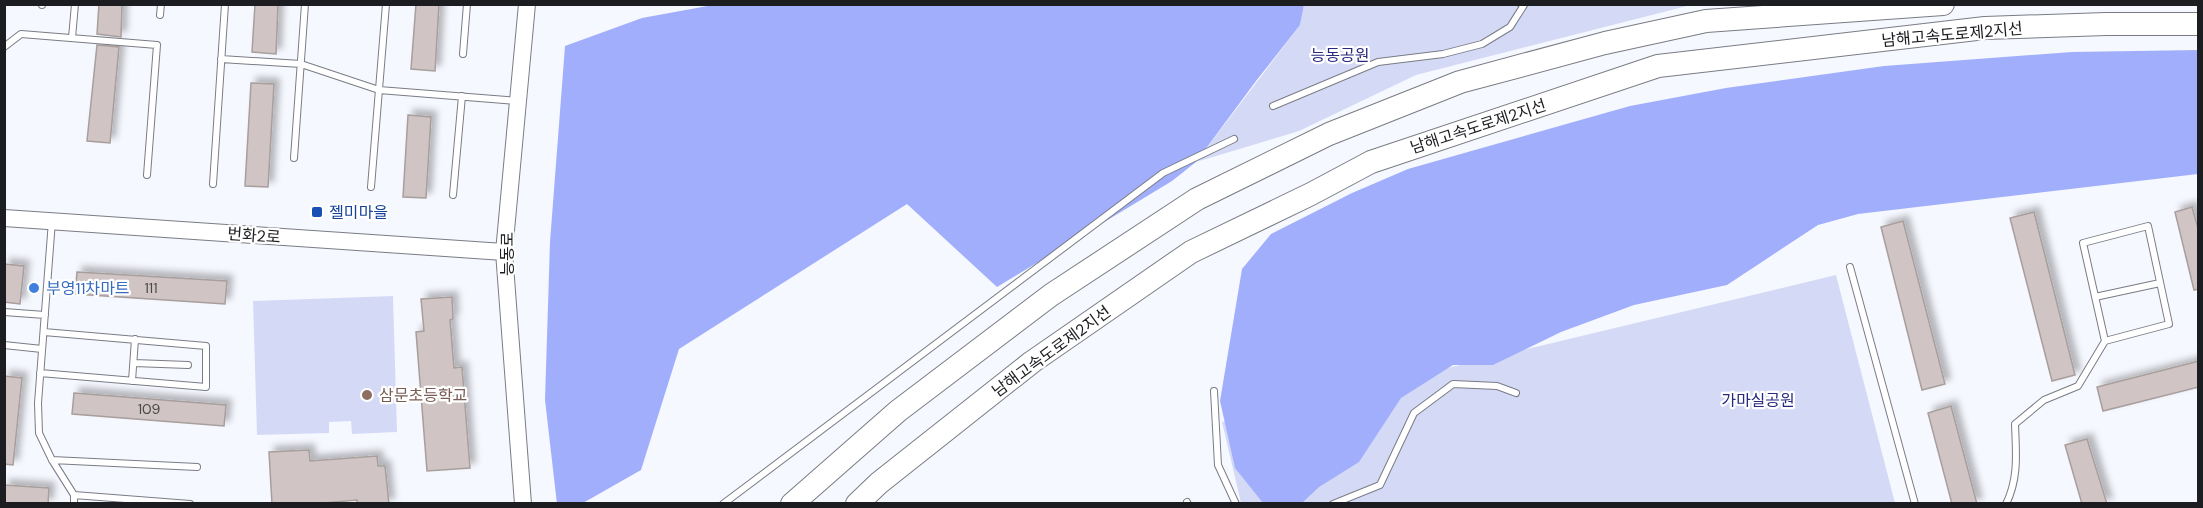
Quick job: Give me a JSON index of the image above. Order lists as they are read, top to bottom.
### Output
{
  "streets": {
    "highway": ["남해고속도로제2지선"],
    "street": ["번화2로", "능동로"]
  },
  "crossings": [
    ["번화2로", "능동로"]
  ],
  "parks": ["능동공원", "가마실공원"],
  "places": {
    "transit": ["젤미마을"],
    "other": ["부영11차마트", "삼문초등학교"]
  },
  "house_numbers": ["111", "109"]
}
